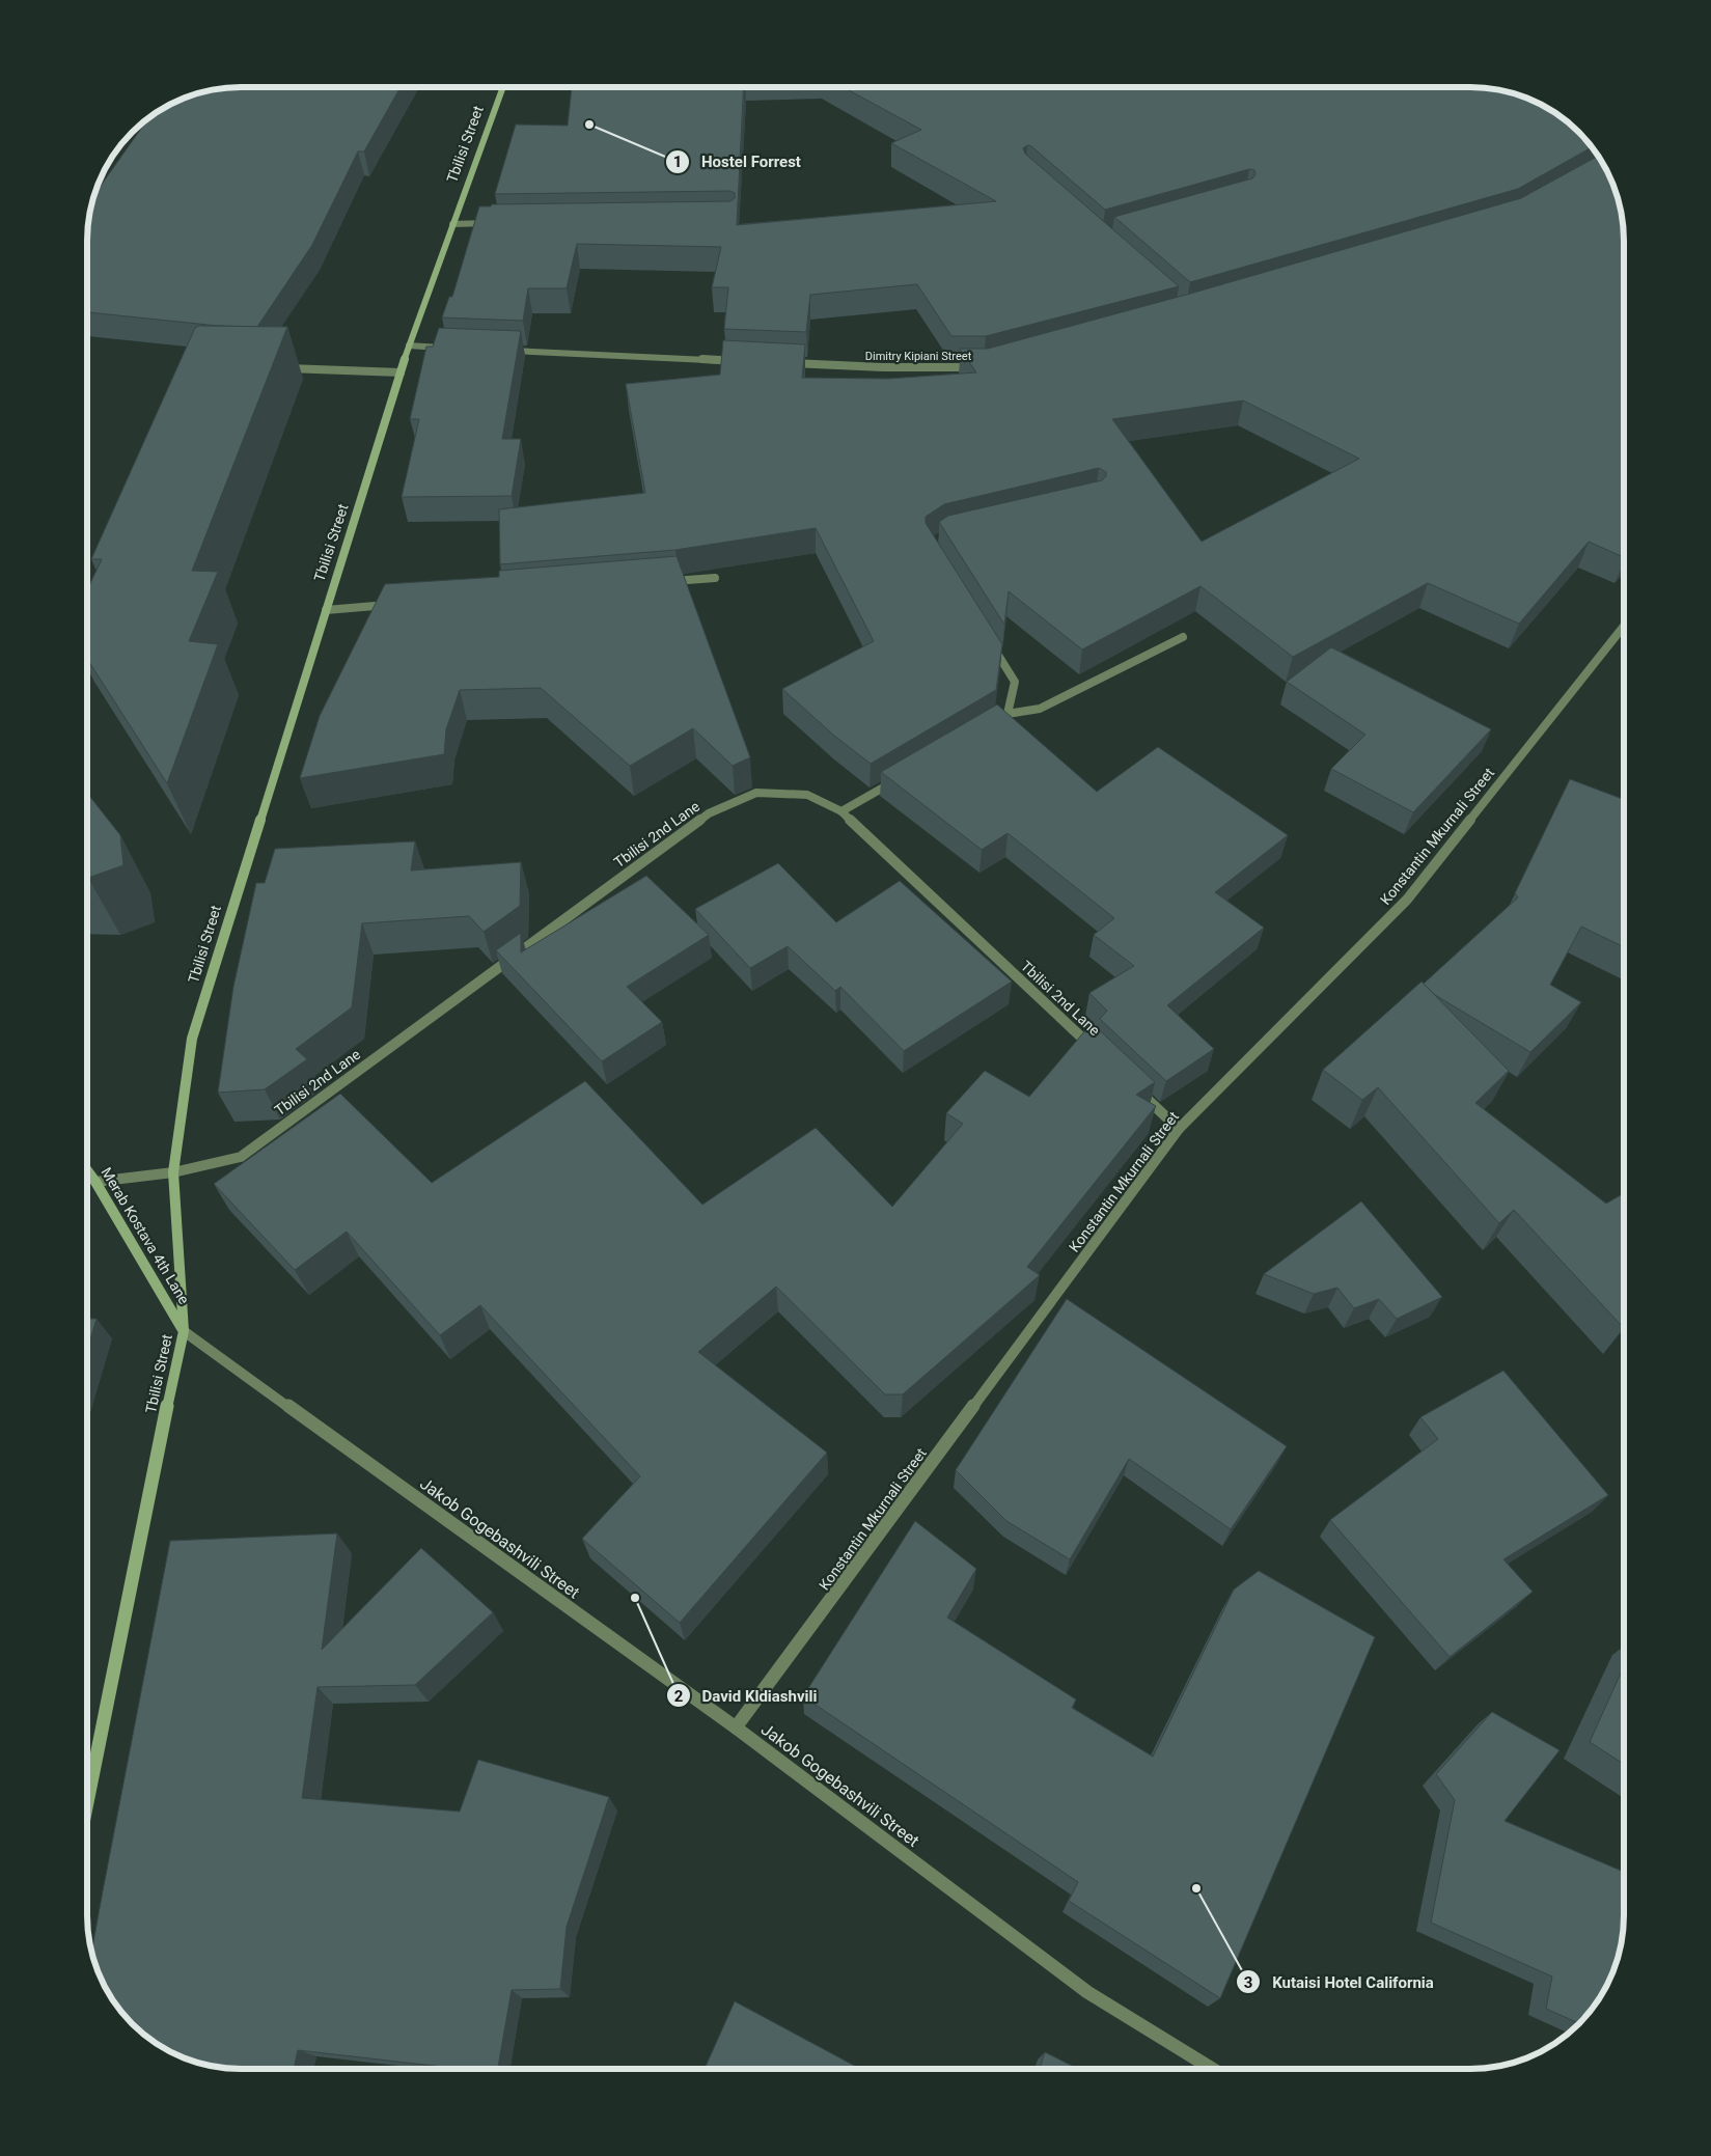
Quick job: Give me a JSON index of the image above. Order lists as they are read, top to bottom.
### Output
{
  "streets": {
    "street": [
      "Tbilisi Street",
      "Dimitry Kipiani Street",
      "Tbilisi 2nd Lane",
      "Konstantin Mkurnali Street",
      "Merab Kostava 4th Lane",
      "Jakob Gogebashvili Street"
    ]
  },
  "crossings": [
    ["Tbilisi Street", "Tbilisi 2nd Lane"],
    ["Tbilisi Street", "Merab Kostava 4th Lane"],
    ["Tbilisi Street", "Jakob Gogebashvili Street"],
    ["Tbilisi 2nd Lane", "Merab Kostava 4th Lane"],
    ["Konstantin Mkurnali Street", "Jakob Gogebashvili Street"],
    ["Merab Kostava 4th Lane", "Jakob Gogebashvili Street"]
  ],
  "places": ["Hostel Forrest", "David Kldiashvili", "Kutaisi Hotel California"]
}
